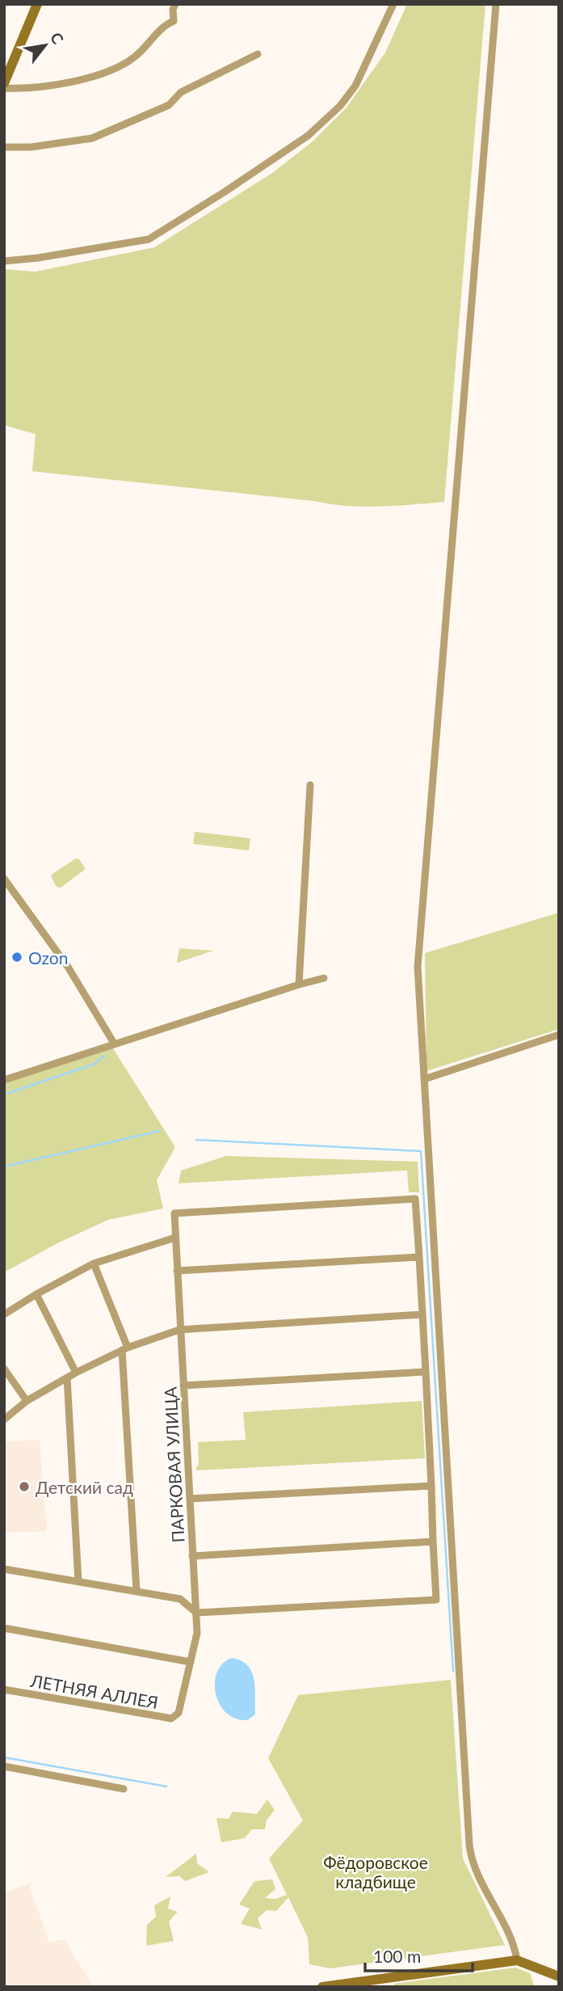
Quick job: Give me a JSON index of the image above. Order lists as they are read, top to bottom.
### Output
{
  "streets": {
    "street": ["ПАРКОВАЯ УЛИЦА", "ЛЕТНЯЯ АЛЛЕЯ"]
  },
  "crossings": [
    ["ПАРКОВАЯ УЛИЦА", "ЛЕТНЯЯ АЛЛЕЯ"]
  ],
  "parks": ["Фёдоровское кладбище"],
  "places": ["Ozon", "Детский сад"],
  "scale_bar": "100 m",
  "north": "top right"
}
